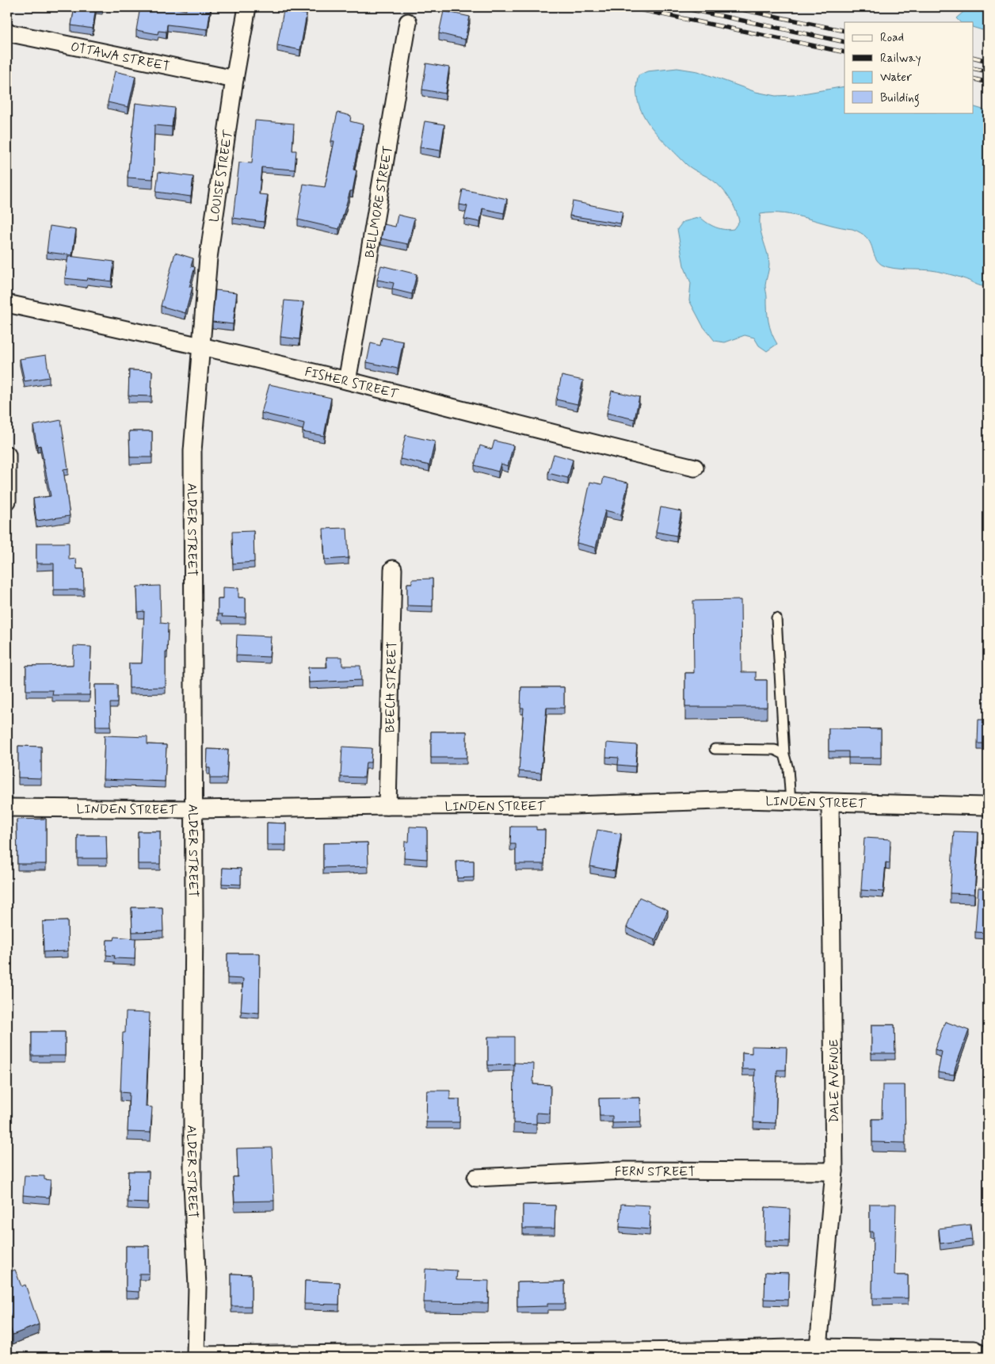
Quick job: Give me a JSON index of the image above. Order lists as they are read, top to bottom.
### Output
{
  "streets": {
    "street": [
      "OTTAWA STREET",
      "LOUISE STREET",
      "BELLMORE STREET",
      "FISHER STREET",
      "ALDER STREET",
      "BEECH STREET",
      "LINDEN STREET",
      "DALE AVENUE",
      "FERN STREET"
    ]
  },
  "crossings": [
    ["OTTAWA STREET", "LOUISE STREET"],
    ["LOUISE STREET", "FISHER STREET"],
    ["LOUISE STREET", "ALDER STREET"],
    ["BELLMORE STREET", "FISHER STREET"],
    ["FISHER STREET", "ALDER STREET"],
    ["ALDER STREET", "LINDEN STREET"],
    ["ALDER STREET", "DALE AVENUE"],
    ["BEECH STREET", "LINDEN STREET"],
    ["LINDEN STREET", "DALE AVENUE"],
    ["DALE AVENUE", "FERN STREET"]
  ],
  "legend": [
    "Road",
    "Railway",
    "Water",
    "Building"
  ]
}
